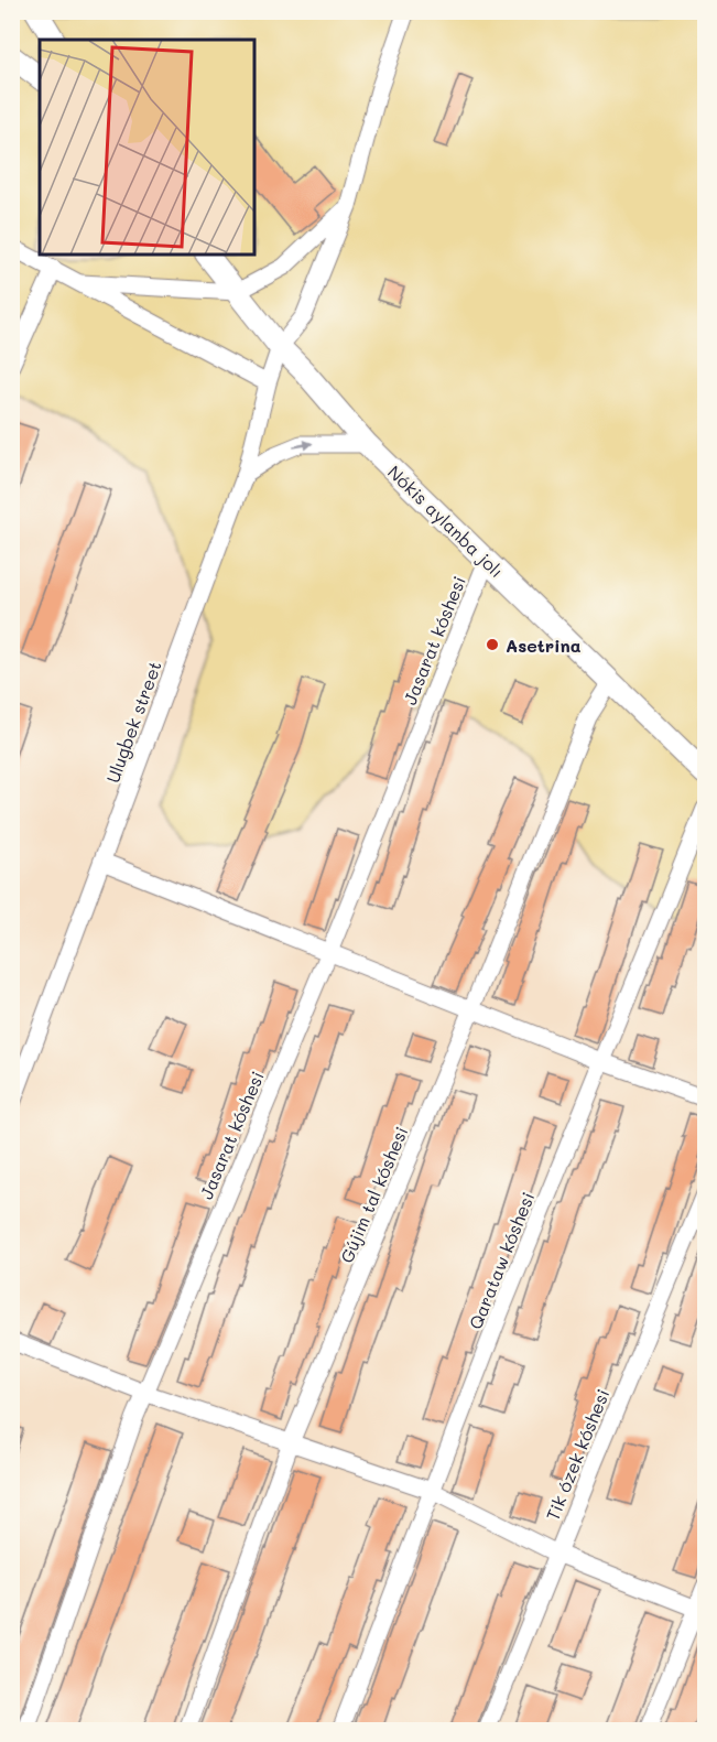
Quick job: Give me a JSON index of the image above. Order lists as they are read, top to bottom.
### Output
{
  "streets": {
    "main road": ["Nókis aylanba jolı"],
    "street": [
      "Jasarat kóshesi",
      "Ulugbek street",
      "Gújim tal kóshesi",
      "Qarataw kóshesi",
      "Tik ózek kóshesi"
    ]
  },
  "crossings": [
    ["Nókis aylanba jolı", "Jasarat kóshesi"],
    ["Nókis aylanba jolı", "Ulugbek street"],
    ["Nókis aylanba jolı", "Gújim tal kóshesi"]
  ],
  "places": ["Asetrina"]
}
